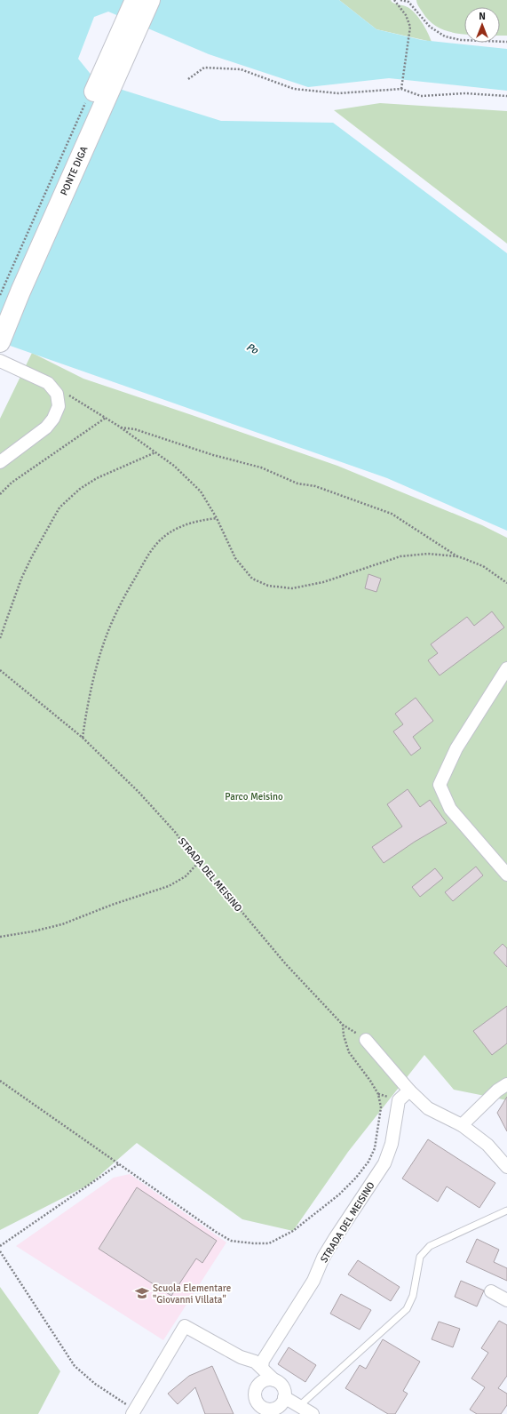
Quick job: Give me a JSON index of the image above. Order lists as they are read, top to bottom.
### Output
{
  "streets": {
    "main road": ["PONTE DIGA"],
    "street": ["STRADA DEL MEISINO"]
  },
  "water": ["Po"],
  "parks": ["Parco Meisino"],
  "places": {
    "school or university": ["Scuola Elementare \"Giovanni Villata\""]
  },
  "north": "top"
}
